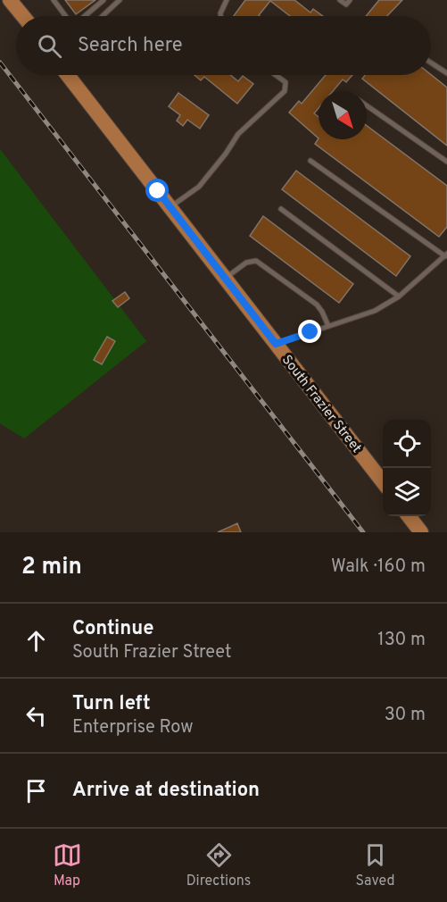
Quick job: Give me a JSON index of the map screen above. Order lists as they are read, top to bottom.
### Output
{
  "streets": {
    "main road": ["South Frazier Street"]
  },
  "north": "bottom right",
  "page": {
    "search": "Search here",
    "heading": ["2 min", "Walk · 160 m"],
    "list": [
      ["Continue", "South Frazier Street", "130 m"],
      ["Turn left", "Enterprise Row", "30 m"],
      "Arrive at destination"
    ],
    "nav": ["Map", "Directions", "Saved"]
  }
}
